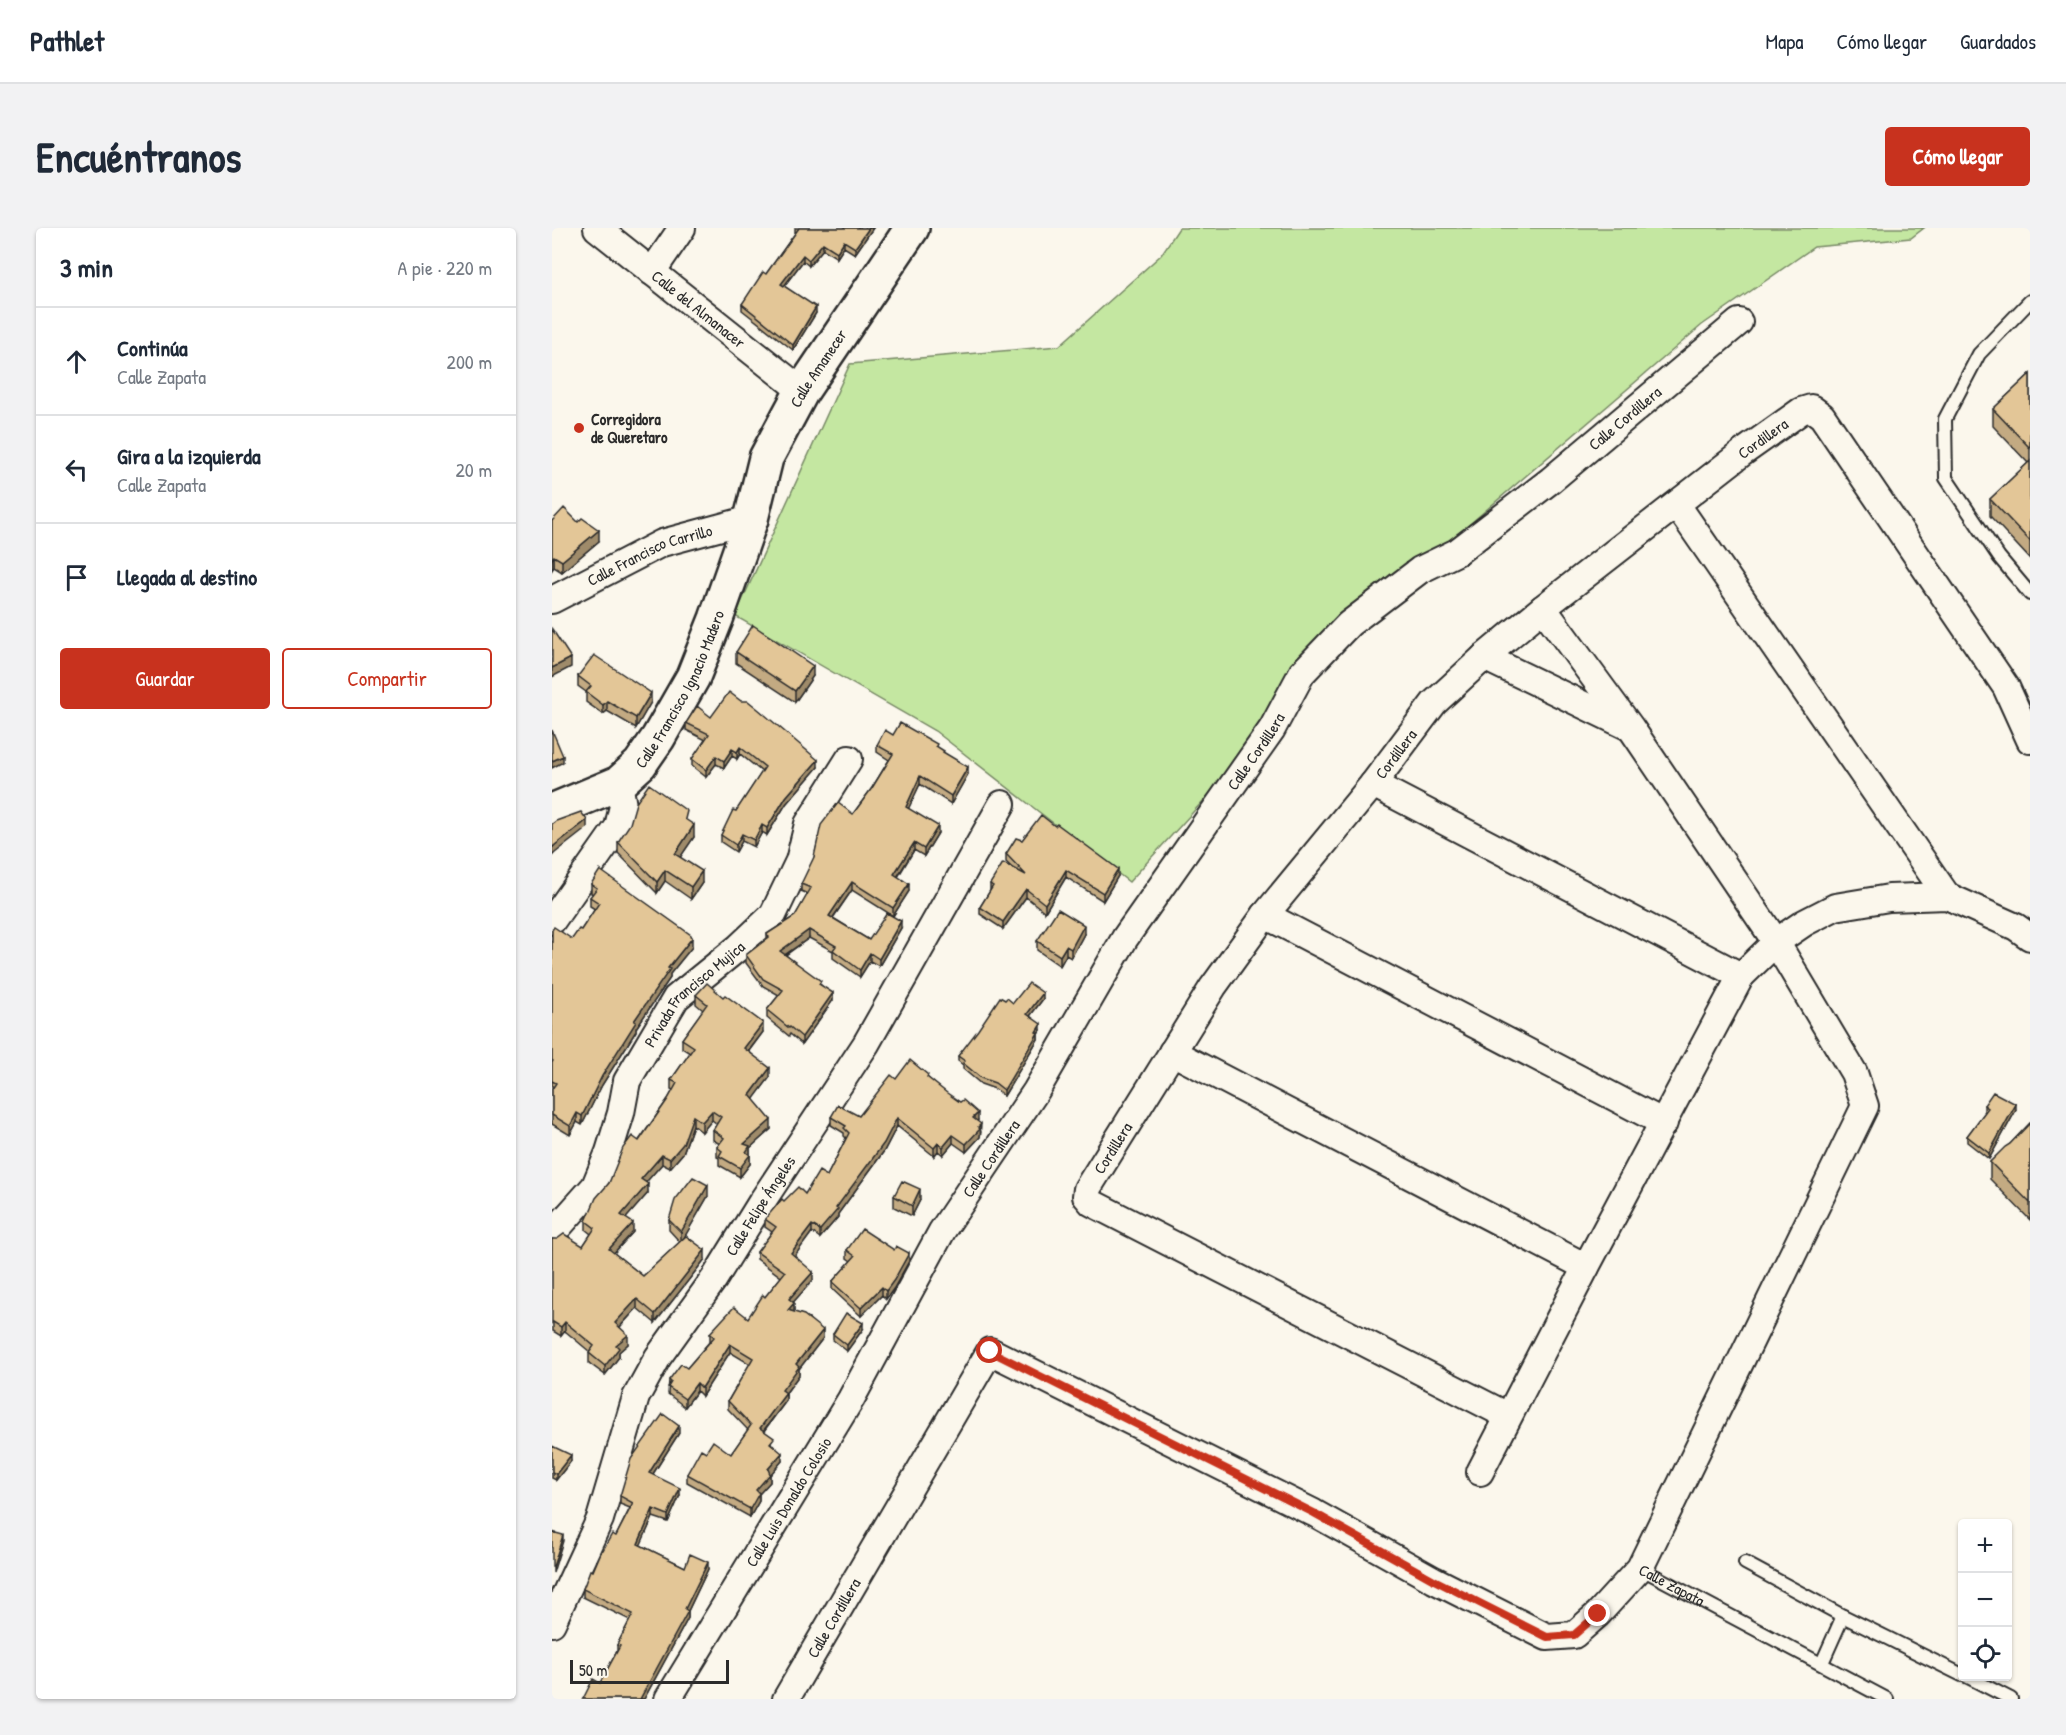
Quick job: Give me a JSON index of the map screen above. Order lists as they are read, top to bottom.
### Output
{
  "streets": {
    "main road": ["Calle Amanecer", "Calle Francisco Ignacio Madero"],
    "street": [
      "Calle del Almanacer",
      "Calle Cordillera",
      "Cordillera",
      "Calle Francisco Carrillo",
      "Privada Francisco Mujica",
      "Calle Felipe Ángeles",
      "Calle Luis Donaldo Colosio",
      "Calle Zapata"
    ]
  },
  "crossings": [
    ["Calle del Almanacer", "Calle Amanecer"],
    ["Calle Amanecer", "Calle Francisco Carrillo"],
    ["Calle Amanecer", "Calle Francisco Ignacio Madero"],
    ["Calle Cordillera", "Calle Luis Donaldo Colosio"],
    ["Calle Cordillera", "Calle Zapata"],
    ["Calle Francisco Carrillo", "Calle Francisco Ignacio Madero"]
  ],
  "places": ["Corregidora de Queretaro"],
  "scale_bar": "50 m",
  "page": {
    "header": "Pathlet",
    "nav": ["Mapa", "Cómo llegar", "Guardados"],
    "buttons": [
      "Cómo llegar",
      ["Guardar", "Compartir"]
    ],
    "title": "Encuéntranos",
    "heading": ["3 min", "A pie · 220 m"],
    "list": [
      ["Continúa", "Calle Zapata", "200 m"],
      ["Gira a la izquierda", "Calle Zapata", "20 m"],
      "Llegada al destino"
    ],
    "map_buttons": ["+", "−"],
    "scale": "50 m"
  }
}
